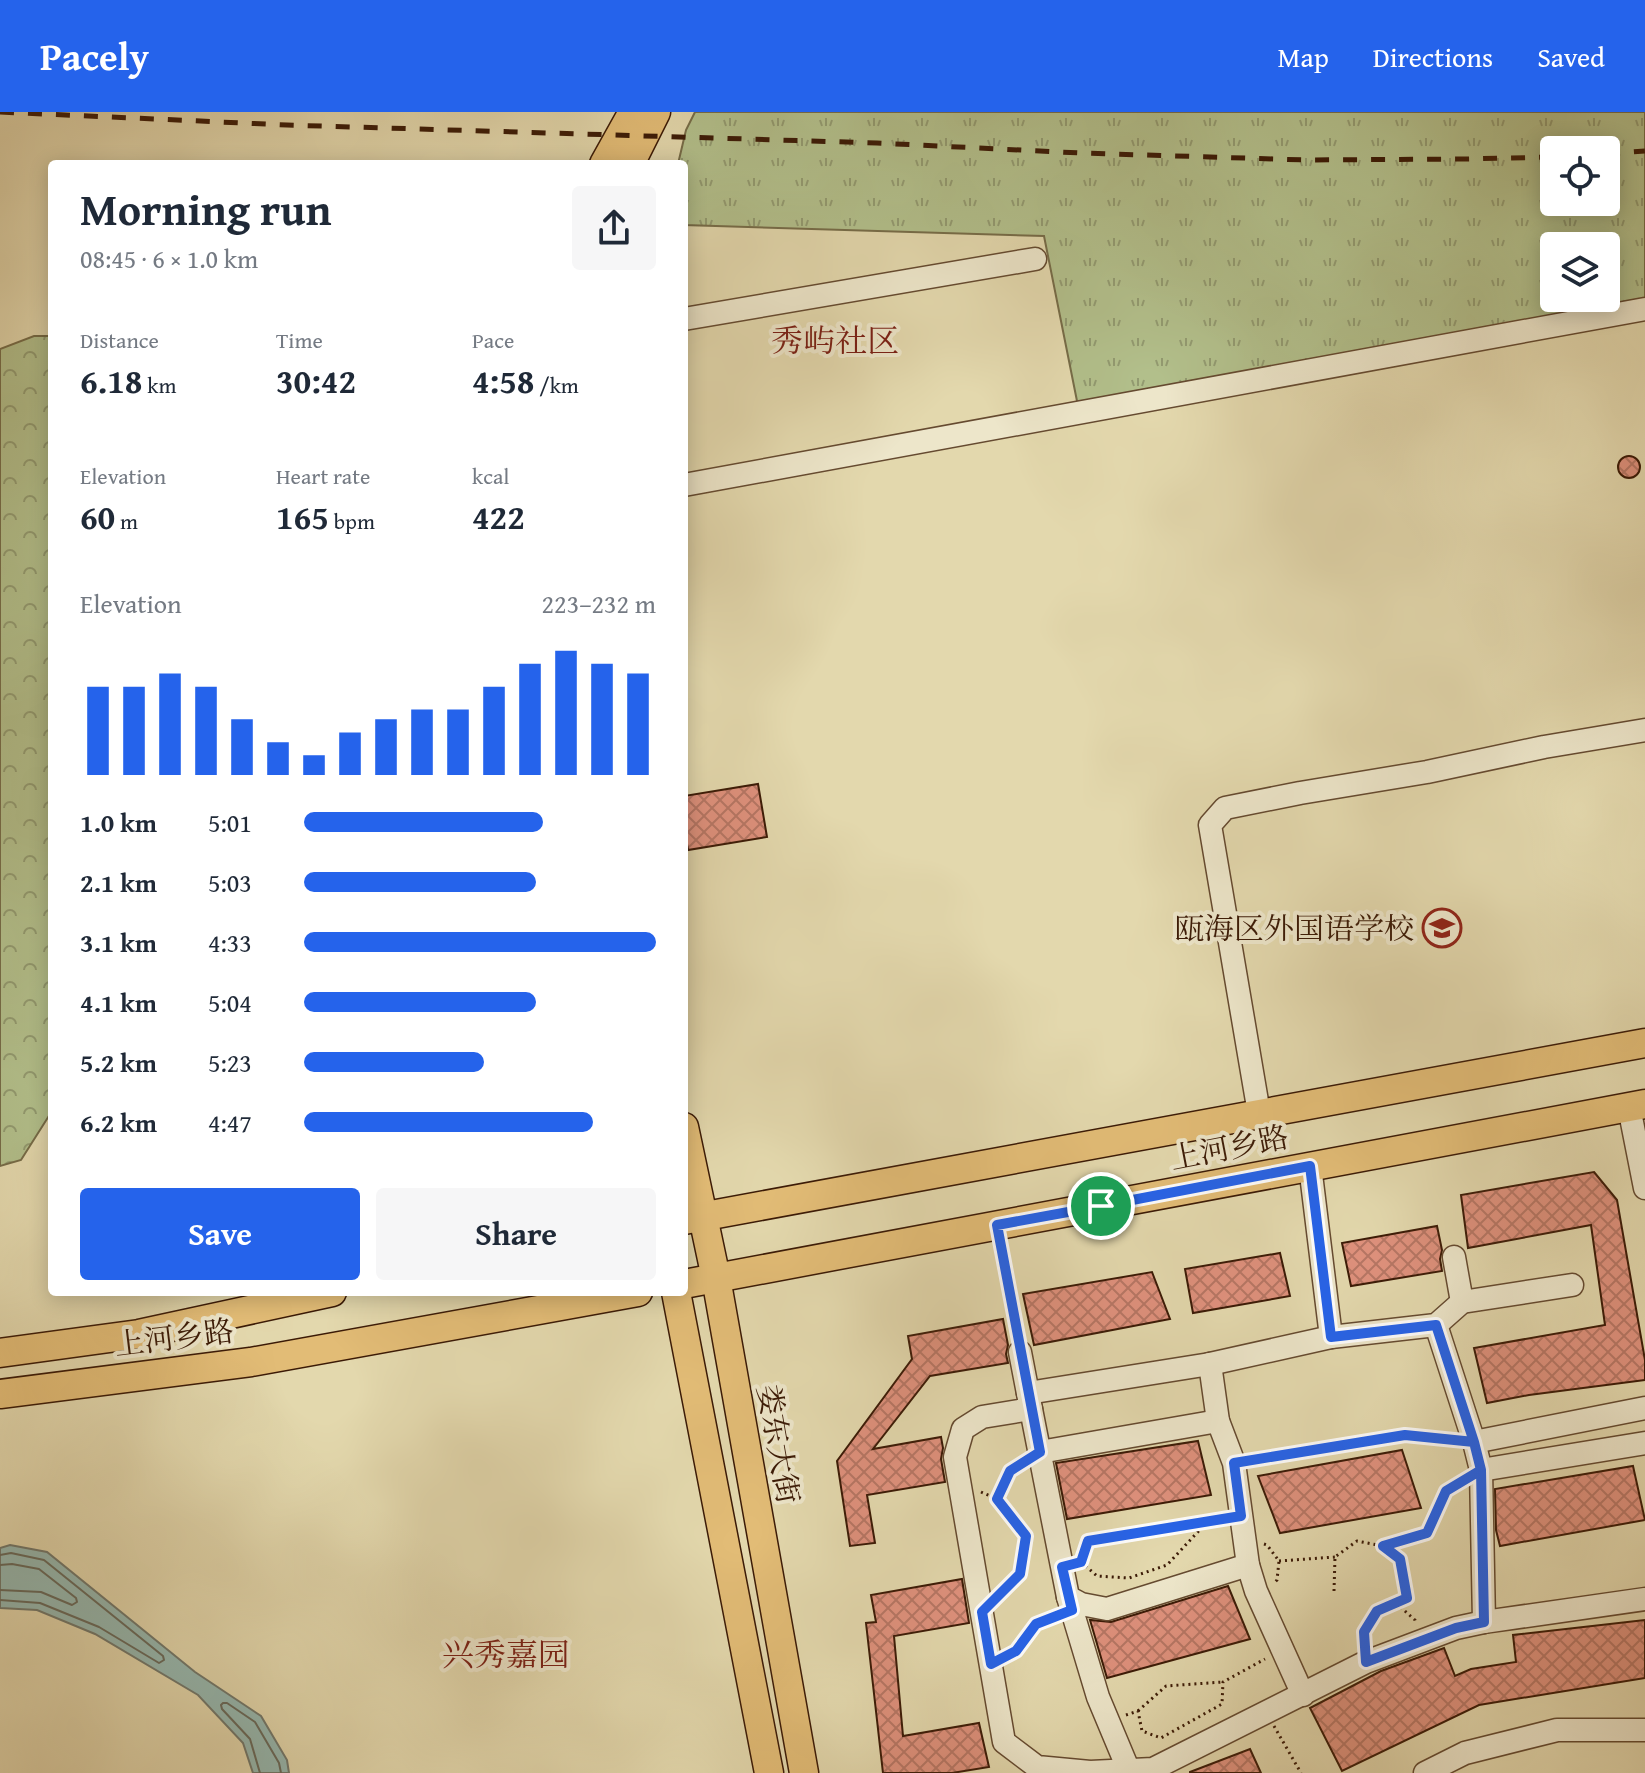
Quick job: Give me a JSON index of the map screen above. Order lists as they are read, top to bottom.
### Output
{
  "streets": {
    "main road": ["上河乡路", "娄东大街"]
  },
  "crossings": [
    ["上河乡路", "娄东大街"]
  ],
  "districts": ["秀屿社区", "兴秀嘉园"],
  "places": {
    "school or university": ["瓯海区外国语学校"]
  },
  "page": {
    "header": "Pacely",
    "nav": ["Map", "Directions", "Saved"],
    "heading": ["Morning run", "08:45 · 6 × 1.0 km"],
    "stats": [
      ["Distance", "6.18 km"],
      ["Time", "30:42"],
      ["Pace", "4:58 /km"],
      ["Elevation", "60 m"],
      ["Heart rate", "165 bpm"],
      ["kcal", "422"]
    ],
    "chart": ["Elevation", "223–232 m"],
    "list": [
      {
        "name": "1.0 km",
        "note": "5:01"
      },
      {
        "name": "2.1 km",
        "note": "5:03"
      },
      {
        "name": "3.1 km",
        "note": "4:33"
      },
      {
        "name": "4.1 km",
        "note": "5:04"
      },
      {
        "name": "5.2 km",
        "note": "5:23"
      },
      {
        "name": "6.2 km",
        "note": "4:47"
      }
    ],
    "buttons": ["Save", "Share"]
  }
}
